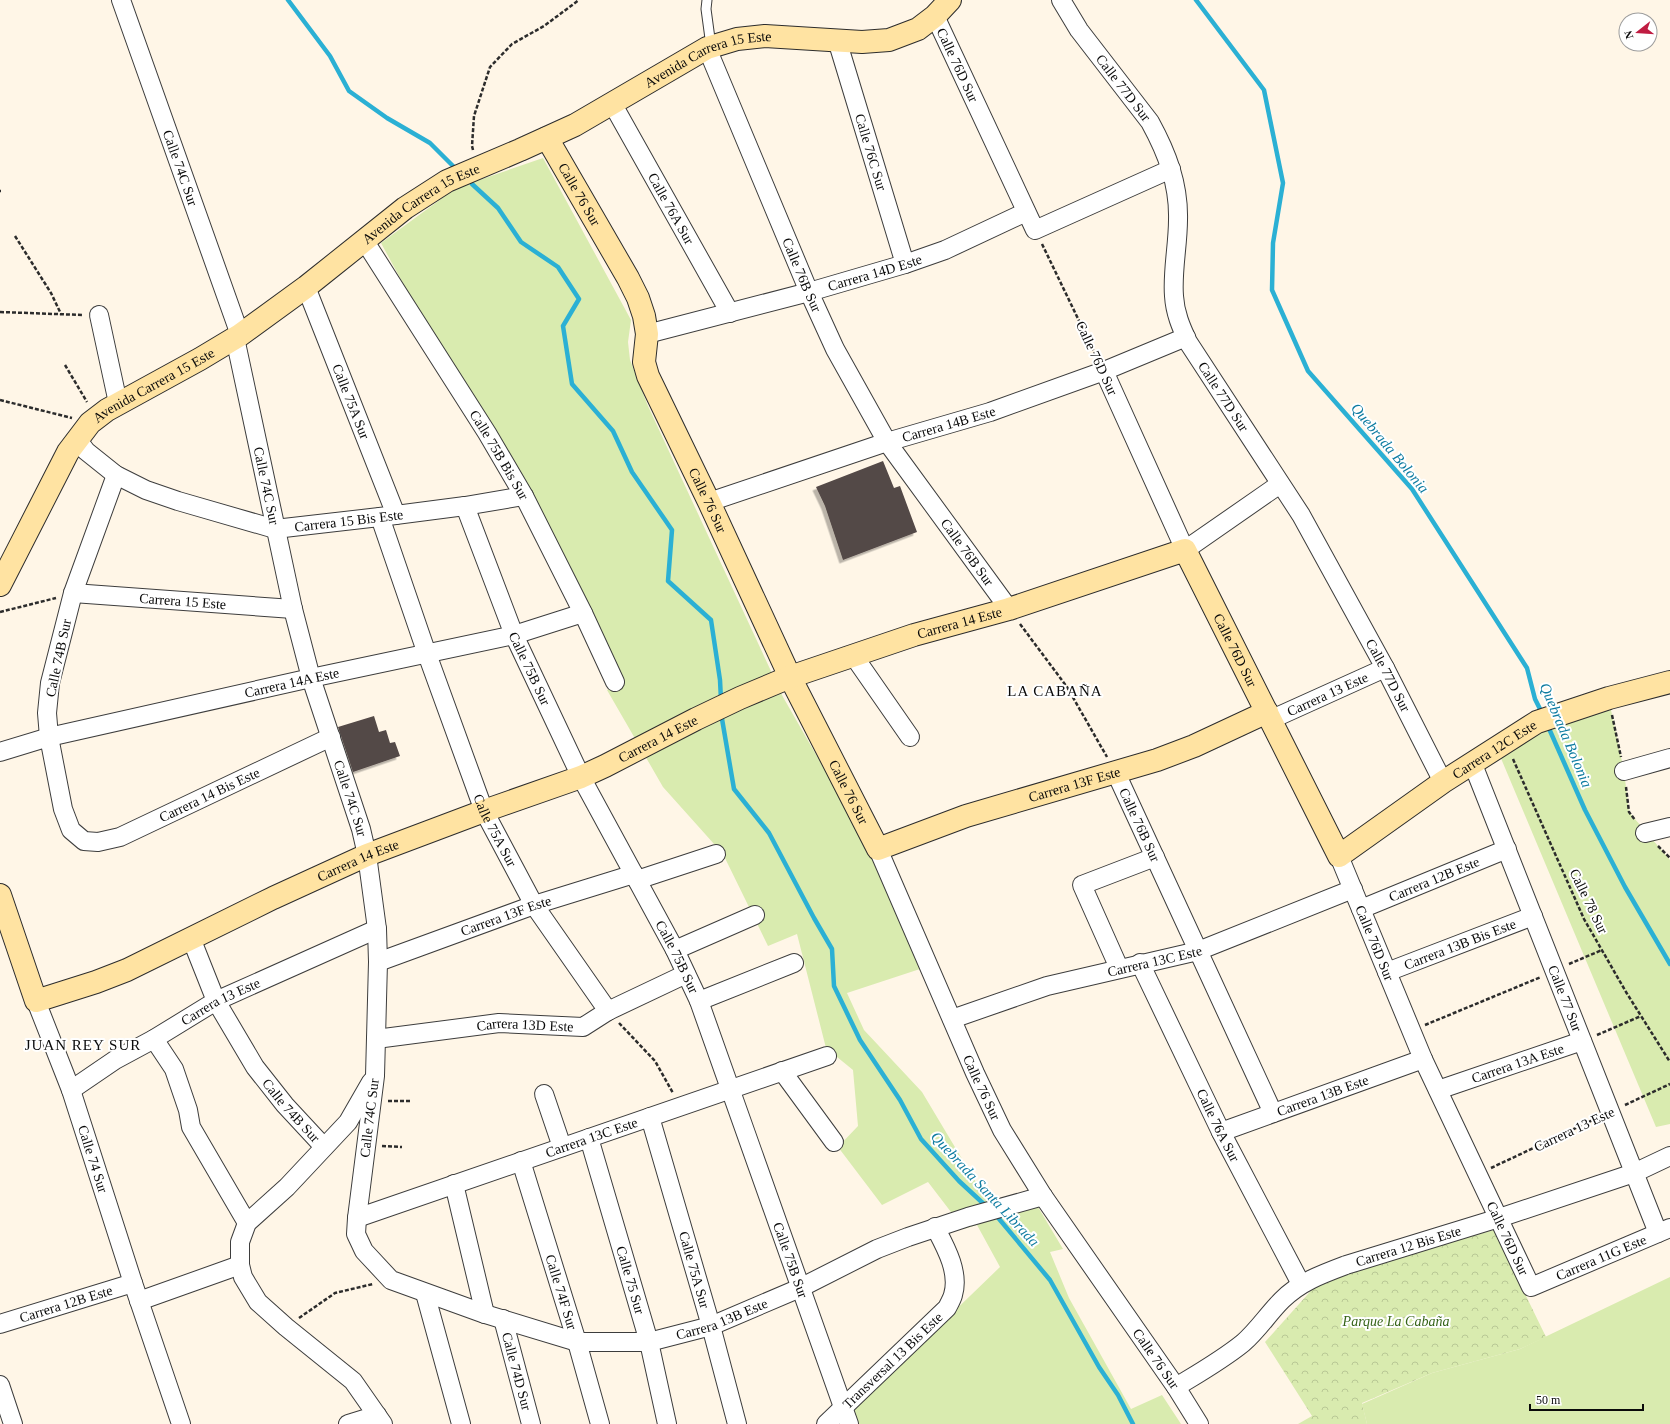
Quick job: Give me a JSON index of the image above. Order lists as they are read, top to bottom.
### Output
{
  "streets": {
    "street": [
      "Avenida Carrera 15 Este",
      "Calle 76D Sur",
      "Calle 77D Sur",
      "Calle 76C Sur",
      "Calle 74C Sur",
      "Calle 76 Sur",
      "Calle 76A Sur",
      "Carrera 14D Este",
      "Calle 76B Sur",
      "Calle 75A Sur",
      "Carrera 14B Este",
      "Calle 75B Bis Sur",
      "Carrera 15 Bis Este",
      "Carrera 15 Este",
      "Carrera 14 Este",
      "Calle 74B Sur",
      "Calle 75B Sur",
      "Carrera 14A Este",
      "Carrera 13 Este",
      "Carrera 12C Este",
      "Carrera 13F Este",
      "Carrera 14 Bis Este",
      "Carrera 12B Este",
      "Carrera 13B Bis Este",
      "Carrera 13C Este",
      "Calle 77 Sur",
      "Carrera 13D Este",
      "Carrera 13A Este",
      "Carrera 13B Este",
      "Calle 74 Sur",
      "Carrera 12 Bis Este",
      "Carrera 11G Este",
      "Calle 75 Sur",
      "Calle 74F Sur",
      "Transversal 13 Bis Este",
      "Calle 74D Sur"
    ],
    "path": ["Calle 78 Sur"]
  },
  "crossings": [
    ["Avenida Carrera 15 Este", "Calle 76D Sur"],
    ["Avenida Carrera 15 Este", "Calle 76C Sur"],
    ["Avenida Carrera 15 Este", "Calle 74C Sur"],
    ["Avenida Carrera 15 Este", "Calle 76 Sur"],
    ["Avenida Carrera 15 Este", "Calle 76A Sur"],
    ["Avenida Carrera 15 Este", "Calle 76B Sur"],
    ["Avenida Carrera 15 Este", "Calle 75A Sur"],
    ["Avenida Carrera 15 Este", "Calle 75B Bis Sur"],
    ["Avenida Carrera 15 Este", "Carrera 15 Bis Este"],
    ["Calle 76D Sur", "Carrera 14D Este"],
    ["Calle 76D Sur", "Carrera 14B Este"],
    ["Calle 76D Sur", "Carrera 14 Este"],
    ["Calle 76D Sur", "Carrera 13 Este"],
    ["Calle 76D Sur", "Carrera 12C Este"],
    ["Calle 76D Sur", "Carrera 13F Este"],
    ["Calle 76D Sur", "Carrera 12B Este"],
    ["Calle 76D Sur", "Carrera 13B Bis Este"],
    ["Calle 76D Sur", "Carrera 13C Este"],
    ["Calle 76D Sur", "Carrera 13A Este"],
    ["Calle 76D Sur", "Carrera 13B Este"],
    ["Calle 76D Sur", "Carrera 12 Bis Este"],
    ["Calle 76D Sur", "Carrera 11G Este"],
    ["Calle 77D Sur", "Carrera 14B Este"],
    ["Calle 77D Sur", "Carrera 14 Este"],
    ["Calle 77D Sur", "Carrera 13 Este"],
    ["Calle 77D Sur", "Carrera 12C Este"],
    ["Calle 76C Sur", "Carrera 14D Este"],
    ["Calle 74C Sur", "Carrera 15 Bis Este"],
    ["Calle 74C Sur", "Carrera 15 Este"],
    ["Calle 74C Sur", "Carrera 14 Este"],
    ["Calle 74C Sur", "Carrera 14A Este"],
    ["Calle 74C Sur", "Carrera 13 Este"],
    ["Calle 74C Sur", "Carrera 13F Este"],
    ["Calle 74C Sur", "Carrera 14 Bis Este"],
    ["Calle 74C Sur", "Carrera 13C Este"],
    ["Calle 74C Sur", "Carrera 13D Este"],
    ["Calle 74C Sur", "Carrera 13B Este"],
    ["Calle 76 Sur", "Carrera 14D Este"],
    ["Calle 76 Sur", "Carrera 14B Este"],
    ["Calle 76 Sur", "Carrera 14 Este"],
    ["Calle 76 Sur", "Carrera 13F Este"],
    ["Calle 76 Sur", "Carrera 13C Este"],
    ["Calle 76 Sur", "Carrera 13B Este"],
    ["Calle 76 Sur", "Carrera 12 Bis Este"],
    ["Calle 76A Sur", "Carrera 14D Este"],
    ["Calle 76A Sur", "Carrera 13C Este"],
    ["Calle 76A Sur", "Carrera 13B Este"],
    ["Calle 76A Sur", "Carrera 12 Bis Este"],
    ["Carrera 14D Este", "Calle 76B Sur"],
    ["Calle 76B Sur", "Carrera 14B Este"],
    ["Calle 76B Sur", "Carrera 14 Este"],
    ["Calle 76B Sur", "Carrera 13F Este"],
    ["Calle 76B Sur", "Carrera 13C Este"],
    ["Calle 76B Sur", "Carrera 13B Este"],
    ["Calle 75A Sur", "Carrera 15 Bis Este"],
    ["Calle 75A Sur", "Carrera 14 Este"],
    ["Calle 75A Sur", "Carrera 14A Este"],
    ["Calle 75A Sur", "Carrera 13F Este"],
    ["Calle 75A Sur", "Carrera 13C Este"],
    ["Calle 75A Sur", "Carrera 13D Este"],
    ["Calle 75A Sur", "Carrera 13B Este"],
    ["Calle 75B Bis Sur", "Carrera 15 Bis Este"],
    ["Calle 75B Bis Sur", "Carrera 14A Este"],
    ["Carrera 15 Bis Este", "Calle 74B Sur"],
    ["Carrera 15 Bis Este", "Calle 75B Sur"],
    ["Carrera 15 Este", "Calle 74B Sur"],
    ["Carrera 14 Este", "Calle 74B Sur"],
    ["Carrera 14 Este", "Calle 75B Sur"],
    ["Carrera 14 Este", "Calle 74 Sur"],
    ["Calle 74B Sur", "Carrera 14A Este"],
    ["Calle 74B Sur", "Carrera 13 Este"],
    ["Calle 74B Sur", "Carrera 14 Bis Este"],
    ["Calle 75B Sur", "Carrera 14A Este"],
    ["Calle 75B Sur", "Carrera 13F Este"],
    ["Calle 75B Sur", "Carrera 13C Este"],
    ["Calle 75B Sur", "Carrera 13D Este"],
    ["Calle 75B Sur", "Carrera 13B Este"],
    ["Calle 75B Sur", "Transversal 13 Bis Este"],
    ["Carrera 13 Este", "Carrera 13F Este"],
    ["Carrera 13 Este", "Calle 77 Sur"],
    ["Carrera 13 Este", "Calle 74 Sur"],
    ["Carrera 12C Este", "Calle 78 Sur"],
    ["Carrera 12C Este", "Calle 77 Sur"],
    ["Carrera 12B Este", "Calle 77 Sur"],
    ["Carrera 12B Este", "Calle 74 Sur"],
    ["Calle 78 Sur", "Carrera 13A Este"],
    ["Carrera 13B Bis Este", "Calle 77 Sur"],
    ["Carrera 13C Este", "Calle 75 Sur"],
    ["Carrera 13C Este", "Calle 74F Sur"],
    ["Calle 77 Sur", "Carrera 13A Este"],
    ["Calle 77 Sur", "Carrera 12 Bis Este"],
    ["Calle 77 Sur", "Carrera 11G Este"],
    ["Carrera 13B Este", "Calle 75 Sur"],
    ["Carrera 13B Este", "Calle 74F Sur"],
    ["Carrera 13B Este", "Transversal 13 Bis Este"],
    ["Carrera 13B Este", "Calle 74D Sur"]
  ],
  "districts": ["LA CABAÑA", "JUAN REY SUR"],
  "water": ["Quebrada Bolonia", "Quebrada Santa Librada"],
  "parks": ["Parque La Cabaña"],
  "scale_bar": "50 m",
  "north": "left"
}
